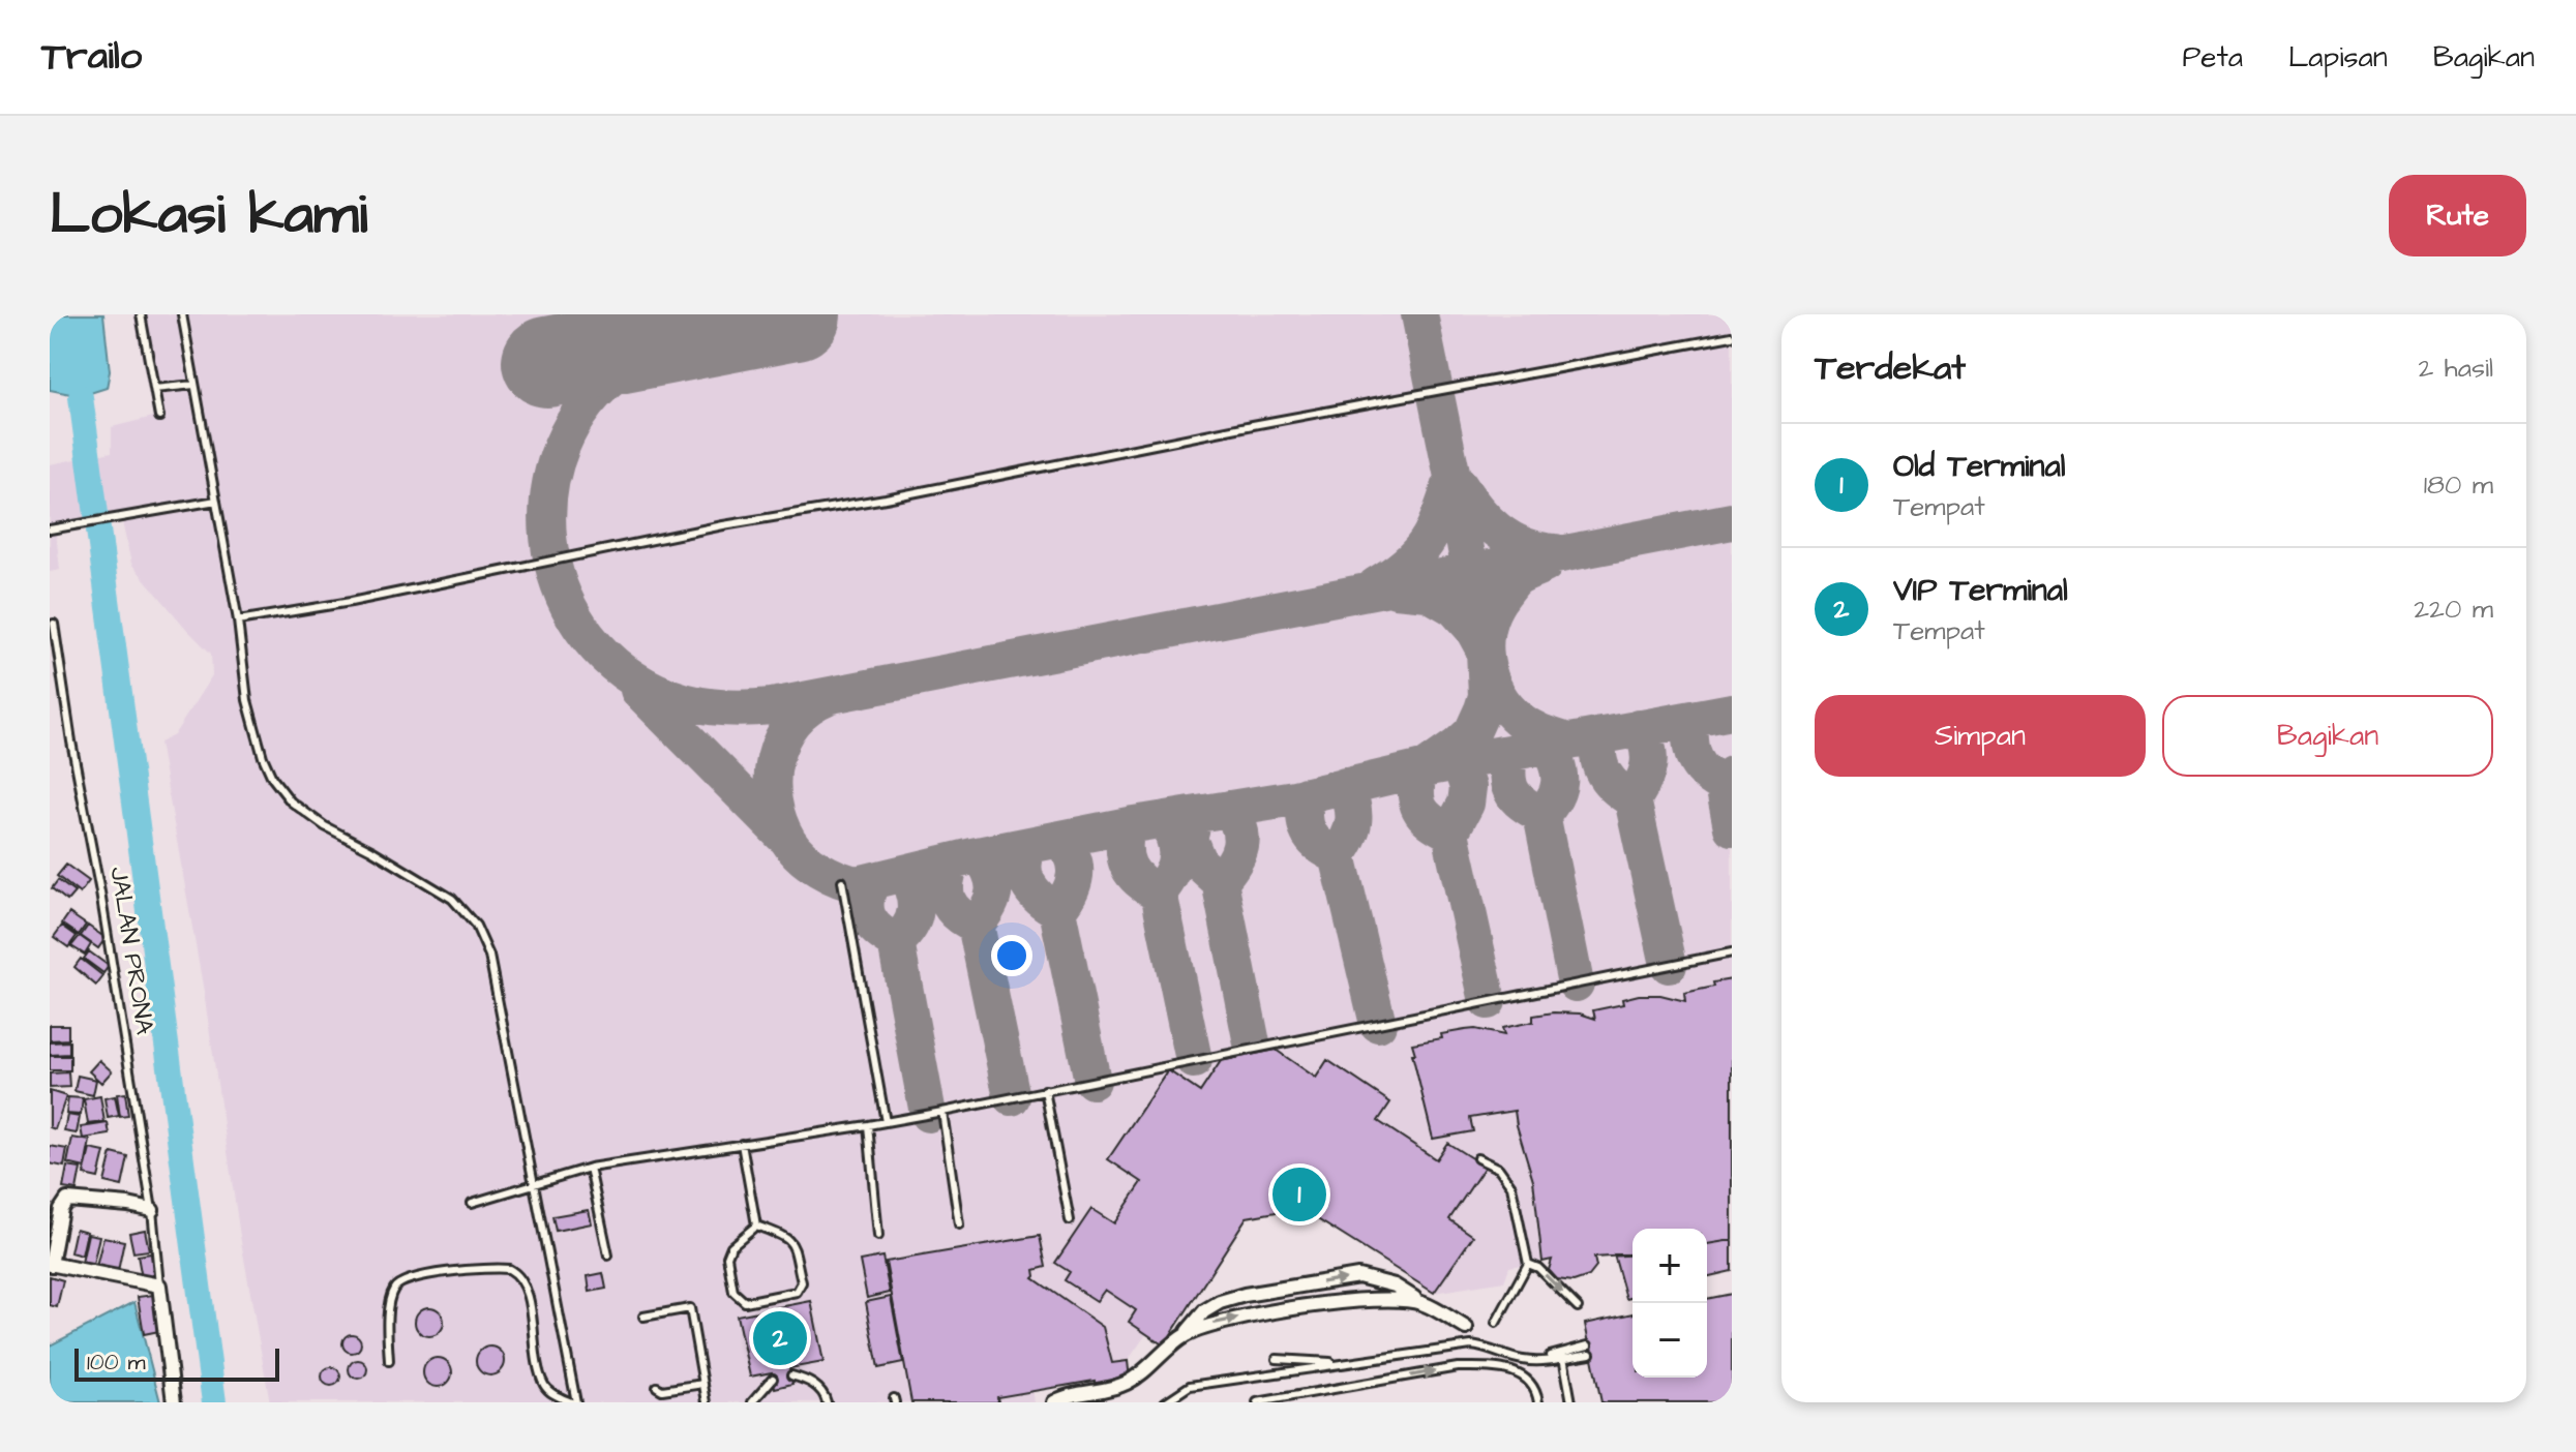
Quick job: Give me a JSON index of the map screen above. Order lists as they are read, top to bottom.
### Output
{
  "streets": {
    "street": ["JALAN PRONA"]
  },
  "scale_bar": "100 m",
  "page": {
    "header": "Trailo",
    "nav": ["Peta", "Lapisan", "Bagikan"],
    "title": "Lokasi kami",
    "buttons": [
      "Rute",
      ["Simpan", "Bagikan"]
    ],
    "heading": ["Terdekat", "2 hasil"],
    "list": [
      {
        "mark": "1",
        "name": "Old Terminal",
        "note": "Tempat",
        "value": "180 m"
      },
      {
        "mark": "2",
        "name": "VIP Terminal",
        "note": "Tempat",
        "value": "220 m"
      }
    ],
    "pins": ["1", "2"],
    "map_buttons": ["+", "−"],
    "scale": "100 m"
  }
}
